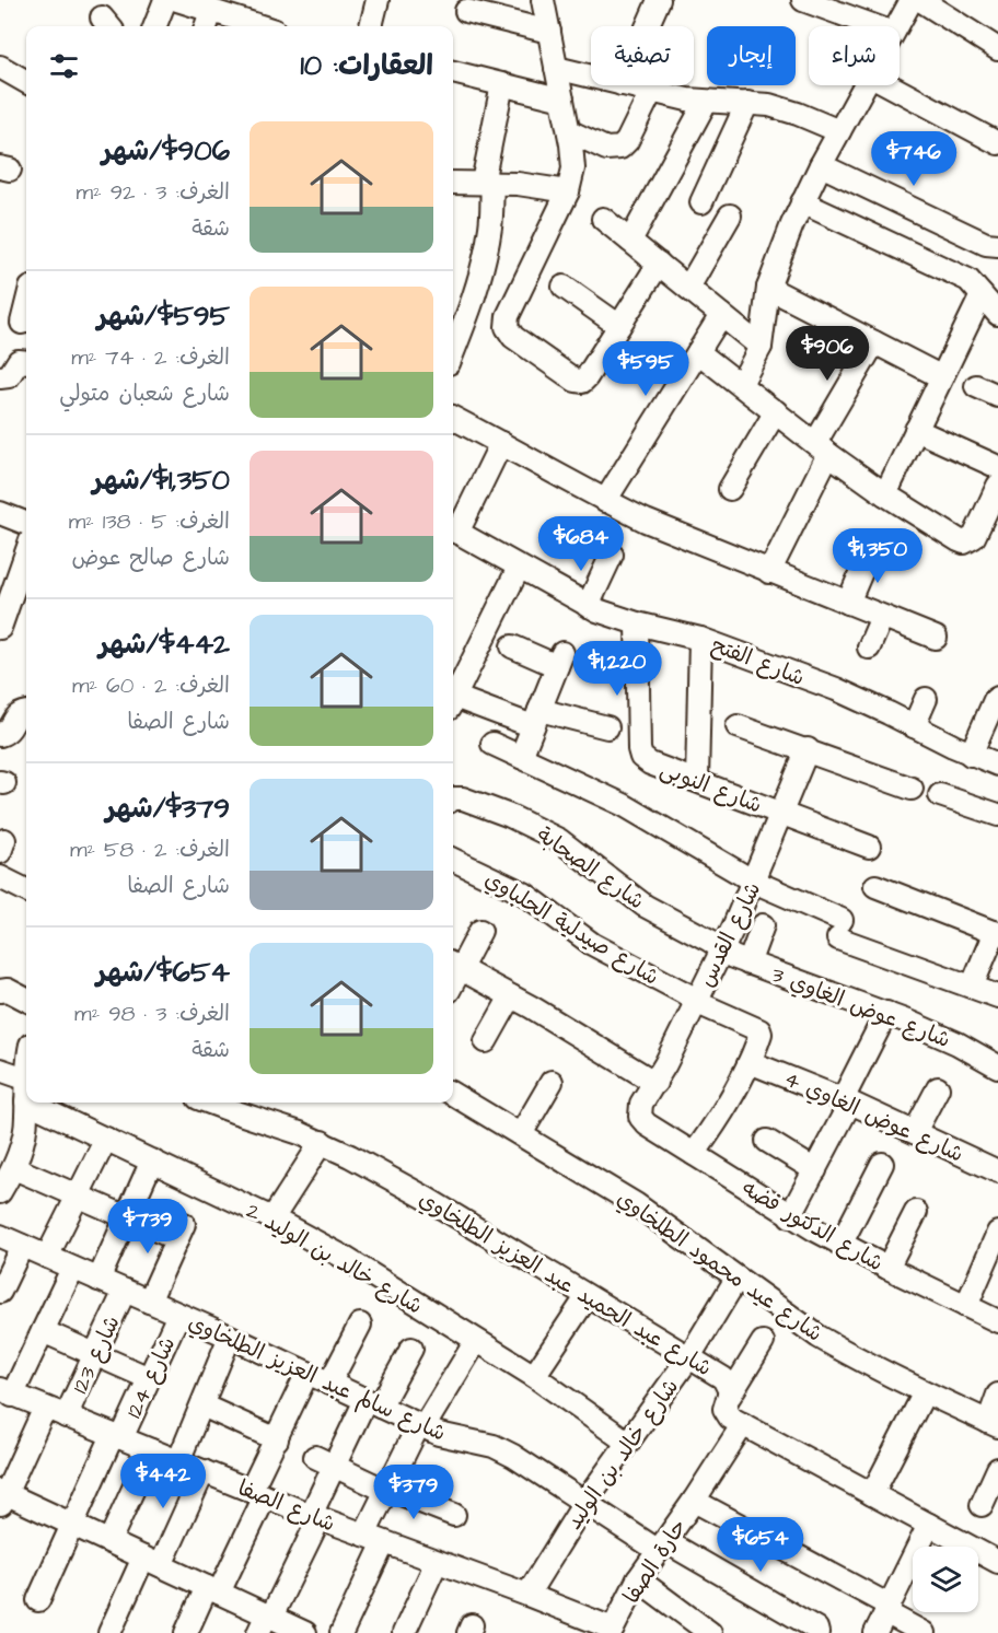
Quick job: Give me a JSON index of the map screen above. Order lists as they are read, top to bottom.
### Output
{
  "streets": {
    "street": [
      "شارع الفتح",
      "شارع النوبى",
      "شارع الصحابة",
      "شارع صيدلية الحلباوي",
      "شارع القدس",
      "شارع عوض الغاوي 3",
      "شارع عوض الغاوي 4",
      "شارع الدكتور فضه",
      "شارع خالد بن الوليد 2",
      "شارع عيد محمود الطلخاوي",
      "شارع عبد الحميد عبد العزيز الطلخاوي",
      "شارع 123",
      "شارع 124",
      "شارع سالم عبد العزيز الطلخاوي",
      "شارع خالد بن الوليد",
      "شارع الصفا",
      "حارة الصفا"
    ]
  },
  "crossings": [
    ["شارع الفتح", "شارع النوبى"],
    ["شارع النوبى", "شارع القدس"],
    ["شارع الصحابة", "شارع القدس"],
    ["شارع الصحابة", "شارع عوض الغاوي 3"],
    ["شارع صيدلية الحلباوي", "شارع القدس"],
    ["شارع صيدلية الحلباوي", "شارع عوض الغاوي 4"],
    ["شارع القدس", "شارع عوض الغاوي 3"],
    ["شارع القدس", "شارع الدكتور فضه"],
    ["شارع خالد بن الوليد 2", "شارع خالد بن الوليد"],
    ["شارع عيد محمود الطلخاوي", "شارع خالد بن الوليد"],
    ["شارع عبد الحميد عبد العزيز الطلخاوي", "شارع خالد بن الوليد"],
    ["شارع عبد الحميد عبد العزيز الطلخاوي", "حارة الصفا"],
    ["شارع 123", "شارع سالم عبد العزيز الطلخاوي"],
    ["شارع 123", "شارع الصفا"],
    ["شارع 124", "شارع سالم عبد العزيز الطلخاوي"],
    ["شارع 124", "شارع الصفا"],
    ["شارع سالم عبد العزيز الطلخاوي", "شارع خالد بن الوليد"],
    ["شارع سالم عبد العزيز الطلخاوي", "حارة الصفا"],
    ["شارع خالد بن الوليد", "شارع الصفا"],
    ["شارع الصفا", "حارة الصفا"]
  ],
  "page": {
    "chip": ["شراء", "إيجار", "تصفية"],
    "heading": "العقارات: 10",
    "list": [
      {
        "name": "$906/شهر",
        "note": "الغرف: 3 · 92 m² · شقة"
      },
      {
        "name": "$595/شهر",
        "note": "الغرف: 2 · 74 m² · شارع شعبان متولي"
      },
      {
        "name": "$1,350/شهر",
        "note": "الغرف: 5 · 138 m² · شارع صالح عوض"
      },
      {
        "name": "$442/شهر",
        "note": "الغرف: 2 · 60 m² · شارع الصفا"
      },
      {
        "name": "$379/شهر",
        "note": "الغرف: 2 · 58 m² · شارع الصفا"
      },
      {
        "name": "$654/شهر",
        "note": "الغرف: 3 · 98 m² · شقة"
      }
    ],
    "price": [
      "$746",
      "$906",
      "$595",
      "$684",
      "$1,350",
      "$1,220",
      "$739",
      "$442",
      "$379",
      "$654"
    ]
  }
}
